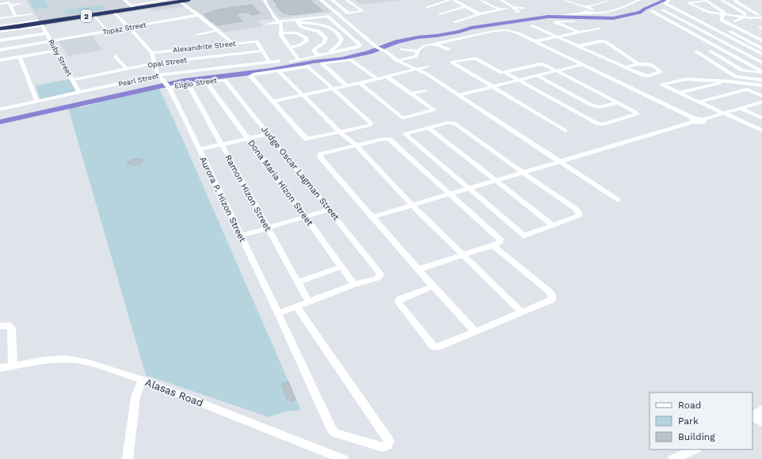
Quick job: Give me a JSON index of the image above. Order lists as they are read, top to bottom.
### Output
{
  "streets": {
    "highway": ["2"],
    "street": [
      "Topaz Street",
      "Alexandrite Street",
      "Ruby Street",
      "Opal Street",
      "Pearl Street",
      "Eligio Street",
      "Judge Oscar Lagman Street",
      "Dona Maria Hizon Street",
      "Ramon Hizon Street",
      "Aurora P. Hizon Street",
      "Alasas Road"
    ]
  },
  "crossings": [
    ["2", "Ruby Street"],
    ["Topaz Street", "Ruby Street"],
    ["Alexandrite Street", "Opal Street"],
    ["Ruby Street", "Opal Street"],
    ["Ruby Street", "Pearl Street"],
    ["Pearl Street", "Aurora P. Hizon Street"],
    ["Eligio Street", "Judge Oscar Lagman Street"],
    ["Eligio Street", "Dona Maria Hizon Street"],
    ["Eligio Street", "Ramon Hizon Street"],
    ["Eligio Street", "Aurora P. Hizon Street"],
    ["Judge Oscar Lagman Street", "Dona Maria Hizon Street"]
  ],
  "legend": ["Road", "Park", "Building"]
}
